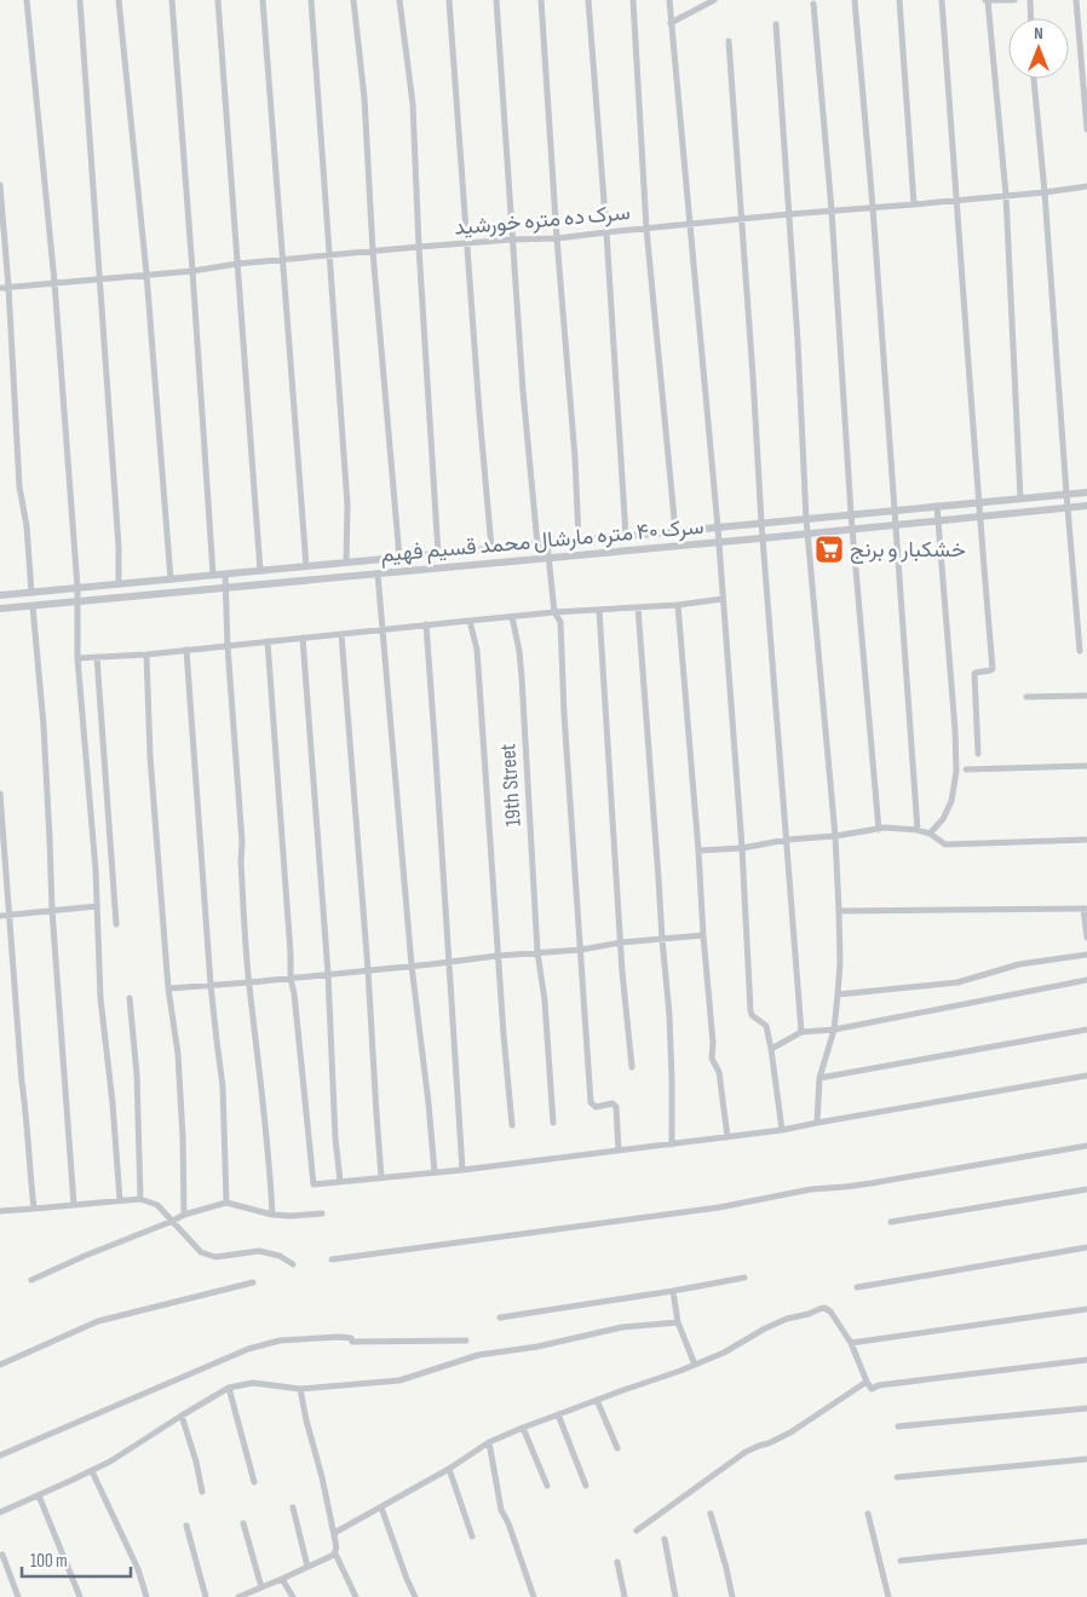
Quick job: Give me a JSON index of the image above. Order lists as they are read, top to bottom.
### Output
{
  "streets": {
    "street": ["سرک ده متره خورشید", "سرک ۴۰ متره مارشال محمد قسیم فهیم", "19th Street"]
  },
  "places": {
    "supermarket": ["خشکبار و برنج"]
  },
  "scale_bar": "100 m",
  "north": "top"
}
